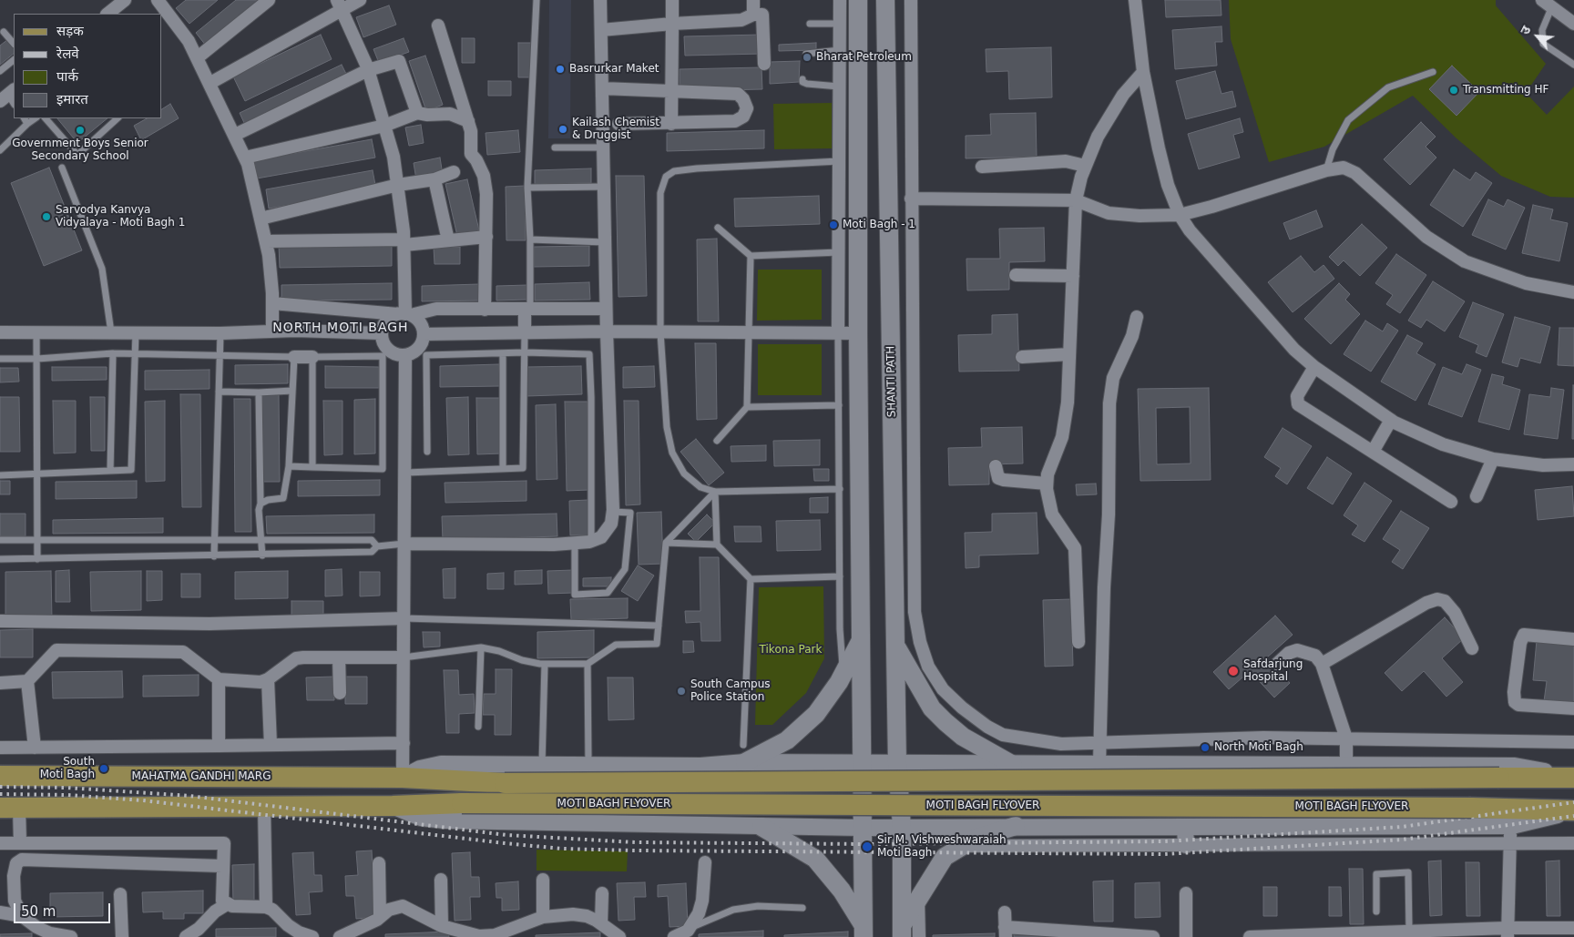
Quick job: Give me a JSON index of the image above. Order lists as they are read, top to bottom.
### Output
{
  "streets": {
    "main road": ["SHANTI PATH", "MAHATMA GANDHI MARG", "MOTI BAGH FLYOVER"]
  },
  "crossings": [
    ["MAHATMA GANDHI MARG", "MOTI BAGH FLYOVER"]
  ],
  "districts": ["NORTH MOTI BAGH"],
  "parks": ["Tikona Park"],
  "places": [
    "Bharat Petroleum",
    "Basrurkar Maket",
    "Transmitting HF",
    "Kailash Chemist & Druggist",
    "Government Boys Senior Secondary School",
    "Sarvodya Kanvya Vidyalaya - Moti Bagh 1",
    "Moti Bagh - 1",
    "Safdarjung Hospital",
    "South Campus Police Station",
    "North Moti Bagh",
    "South Moti Bagh",
    "Sir M. Vishweshwaraiah Moti Bagh"
  ],
  "legend": [
    "सड़क",
    "रेलवे",
    "पार्क",
    "इमारत"
  ],
  "scale_bar": "50 m",
  "north": "top left"
}
